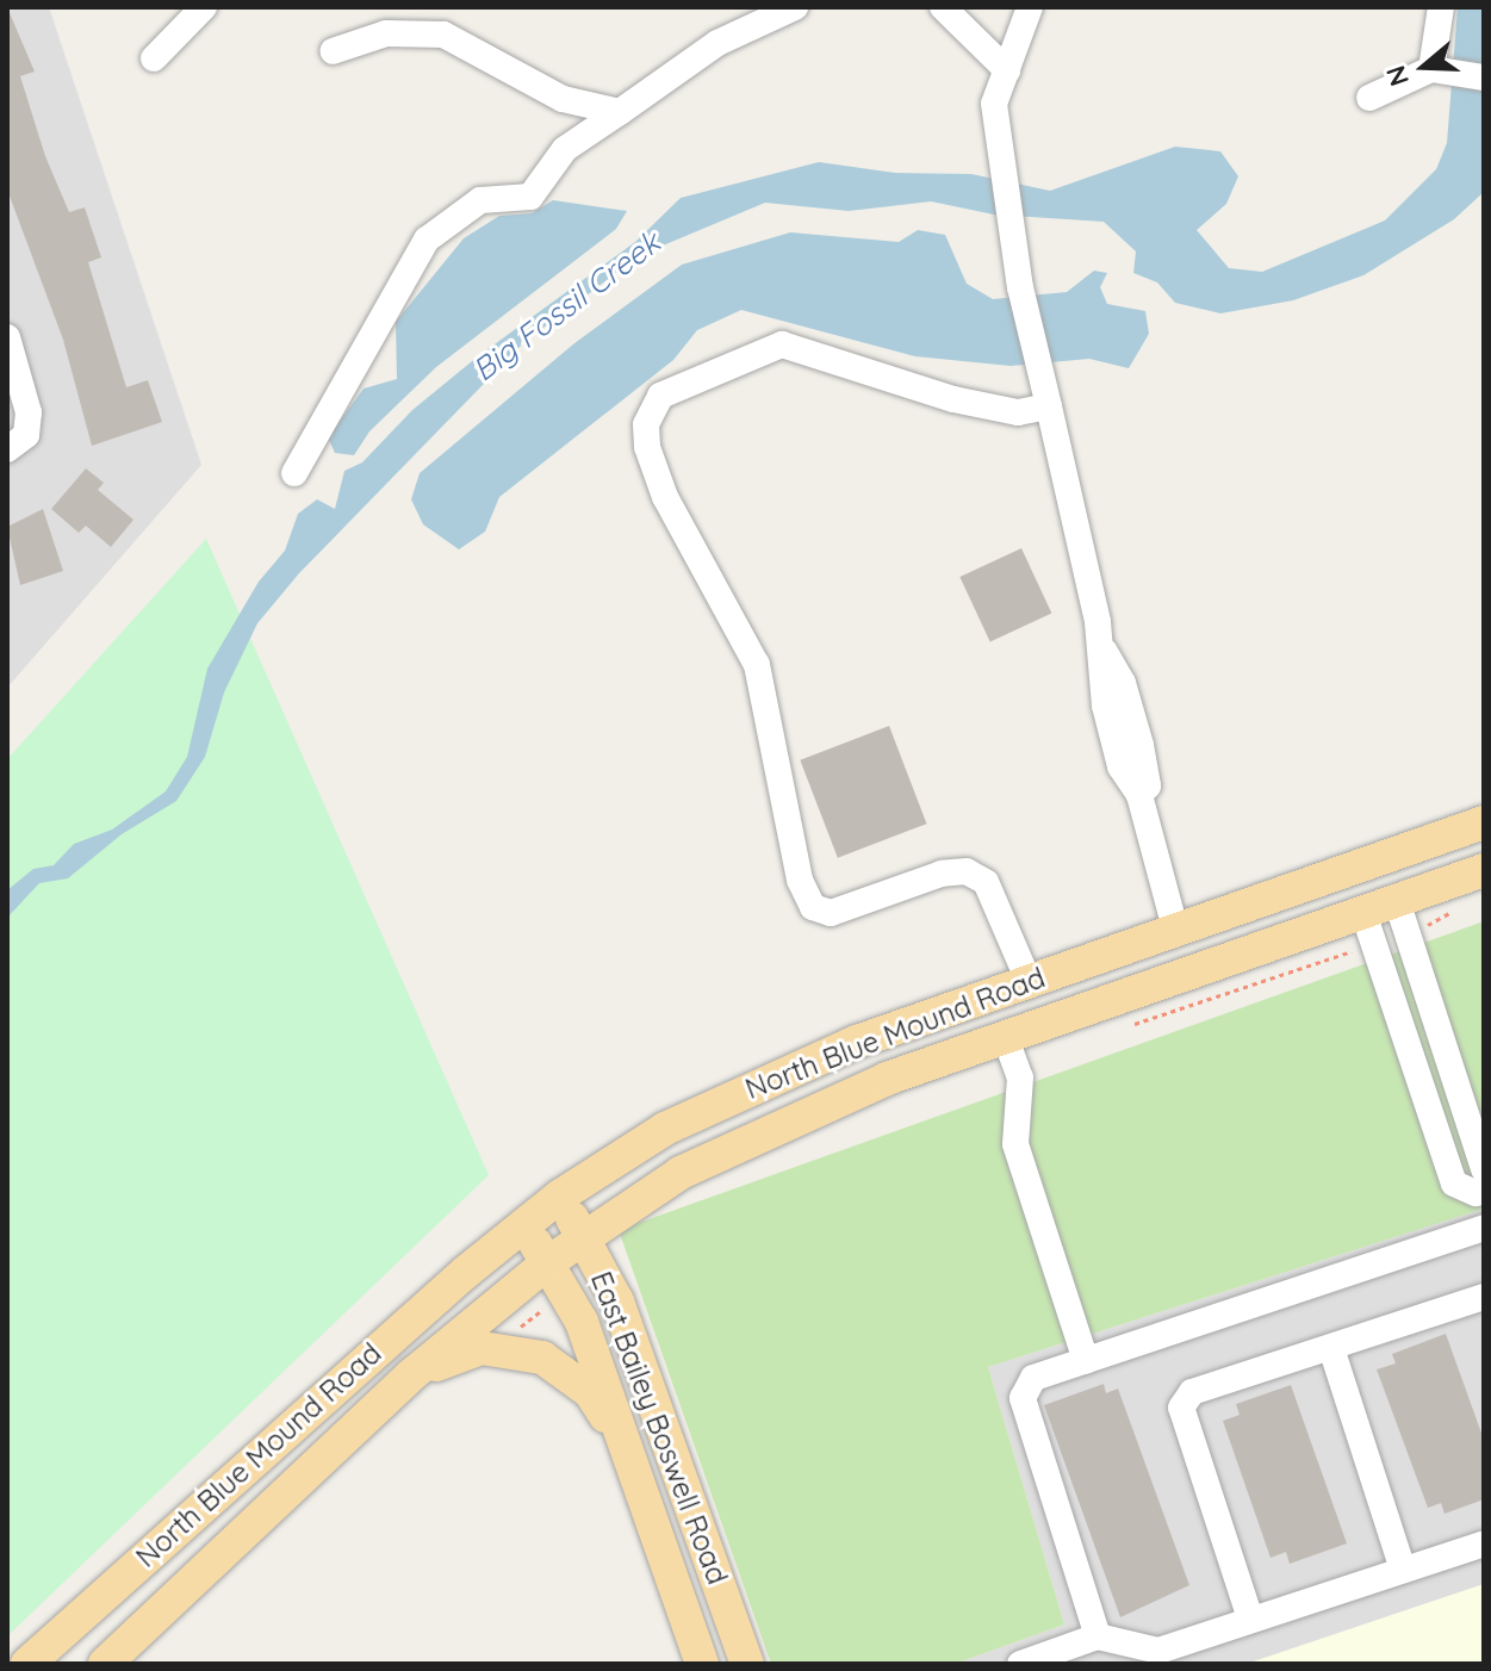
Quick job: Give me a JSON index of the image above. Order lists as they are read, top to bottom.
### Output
{
  "streets": {
    "main road": ["North Blue Mound Road", "East Bailey Boswell Road"]
  },
  "crossings": [
    ["North Blue Mound Road", "East Bailey Boswell Road"]
  ],
  "water": ["Big Fossil Creek"],
  "north": "left"
}
